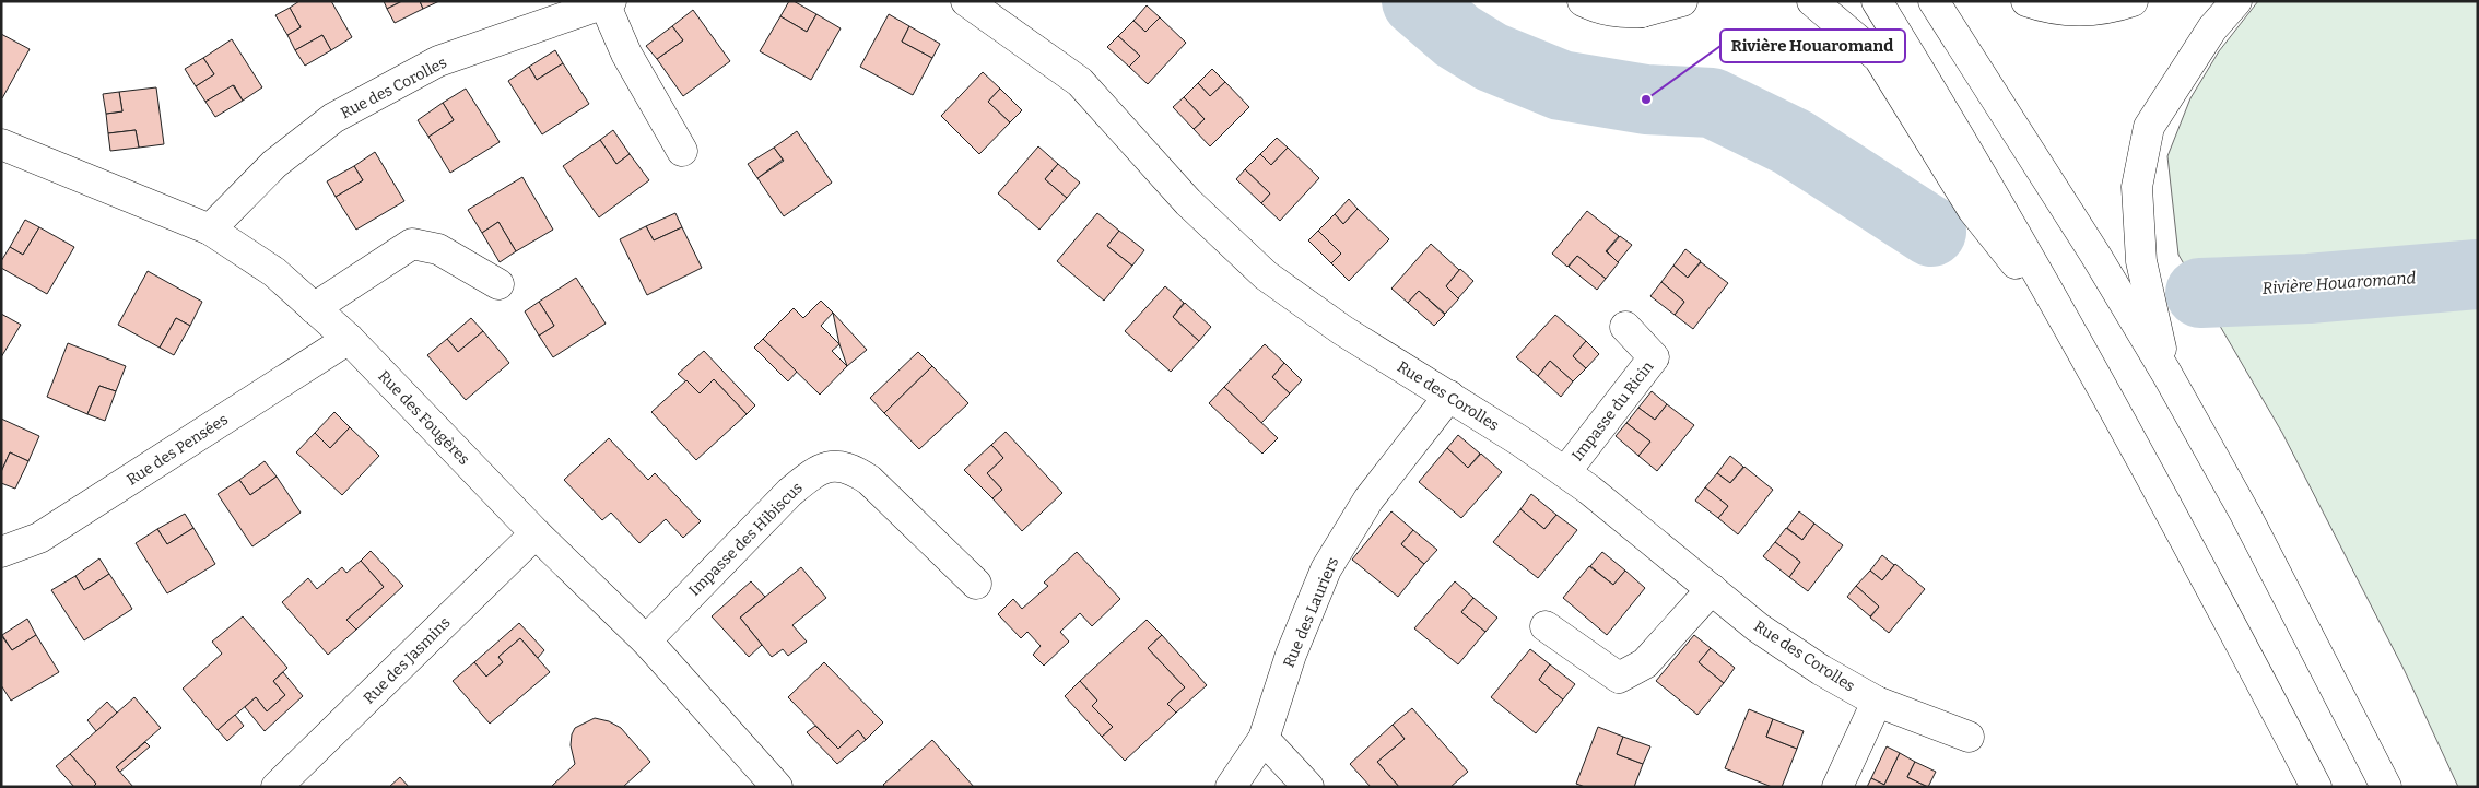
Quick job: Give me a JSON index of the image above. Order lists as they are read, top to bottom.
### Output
{
  "streets": {
    "main road": [
      "Rue des Corolles",
      "Impasse du Ricin",
      "Rue des Fougères",
      "Rue des Pensées",
      "Impasse des Hibiscus",
      "Rue des Lauriers",
      "Rue des Jasmins"
    ]
  },
  "crossings": [
    ["Rue des Corolles", "Impasse du Ricin"],
    ["Rue des Corolles", "Rue des Fougères"],
    ["Rue des Corolles", "Rue des Lauriers"],
    ["Rue des Fougères", "Rue des Pensées"],
    ["Rue des Fougères", "Impasse des Hibiscus"],
    ["Rue des Fougères", "Rue des Jasmins"]
  ],
  "water": ["Rivière Houaromand"],
  "places": ["Rivière Houaromand"]
}
